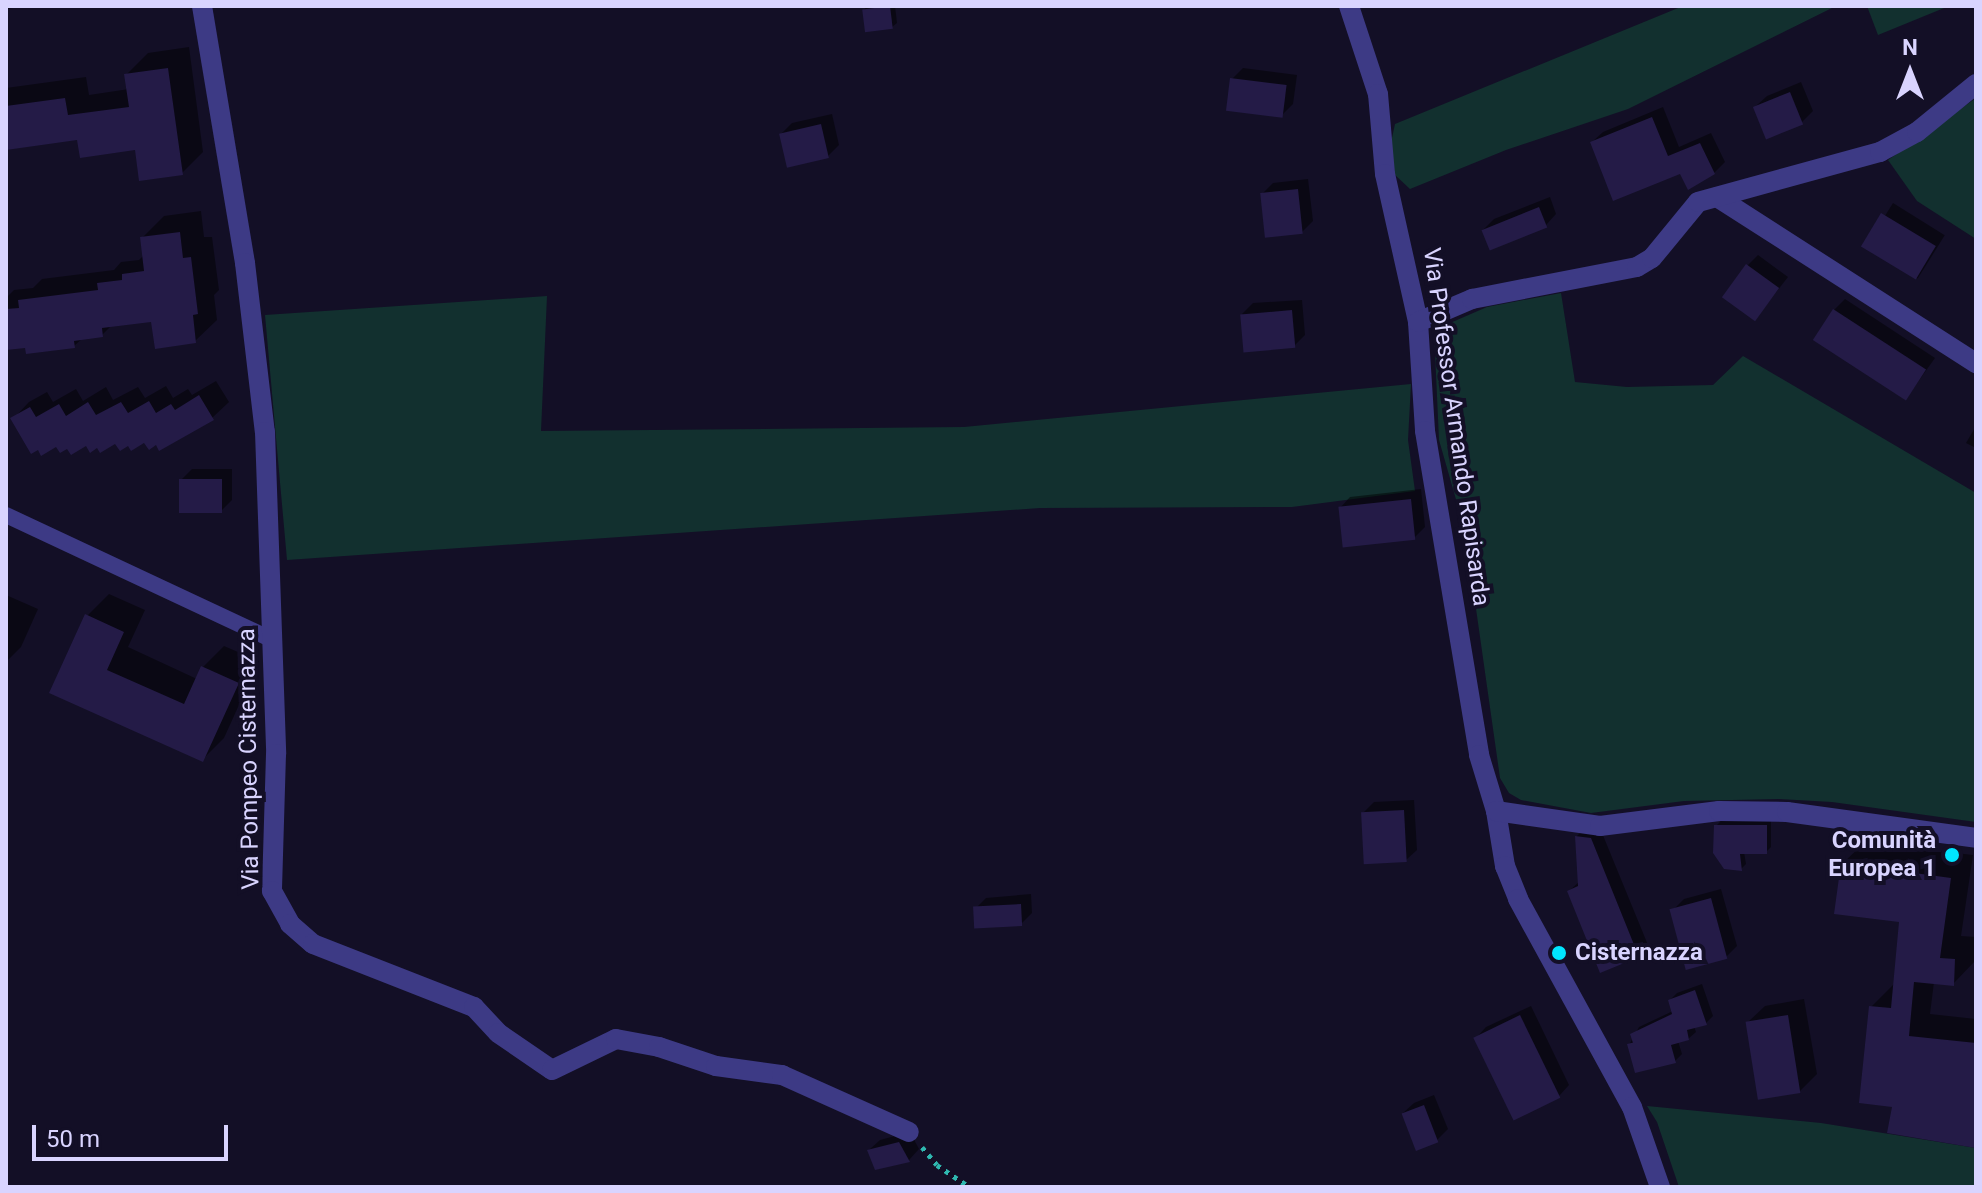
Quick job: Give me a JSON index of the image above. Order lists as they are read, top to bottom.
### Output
{
  "streets": {
    "street": ["Via Professor Armando Rapisarda", "Via Pompeo Cisternazza"]
  },
  "places": ["Comunità Europea 1", "Cisternazza"],
  "scale_bar": "50 m",
  "north": "top"
}
